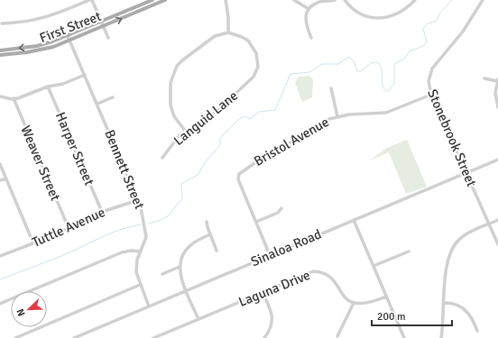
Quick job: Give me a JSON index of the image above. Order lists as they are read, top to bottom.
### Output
{
  "streets": {
    "main road": ["First Street"],
    "street": [
      "Languid Lane",
      "Stonebrook Street",
      "Bristol Avenue",
      "Harper Street",
      "Weaver Street",
      "Bennett Street",
      "Tuttle Avenue",
      "Sinaloa Road",
      "Laguna Drive"
    ]
  },
  "crossings": [
    ["First Street", "Bennett Street"],
    ["Stonebrook Street", "Bristol Avenue"],
    ["Stonebrook Street", "Sinaloa Road"],
    ["Bristol Avenue", "Sinaloa Road"],
    ["Harper Street", "Tuttle Avenue"],
    ["Weaver Street", "Tuttle Avenue"],
    ["Bennett Street", "Tuttle Avenue"],
    ["Bennett Street", "Sinaloa Road"]
  ],
  "scale_bar": "200 m",
  "north": "bottom left"
}
